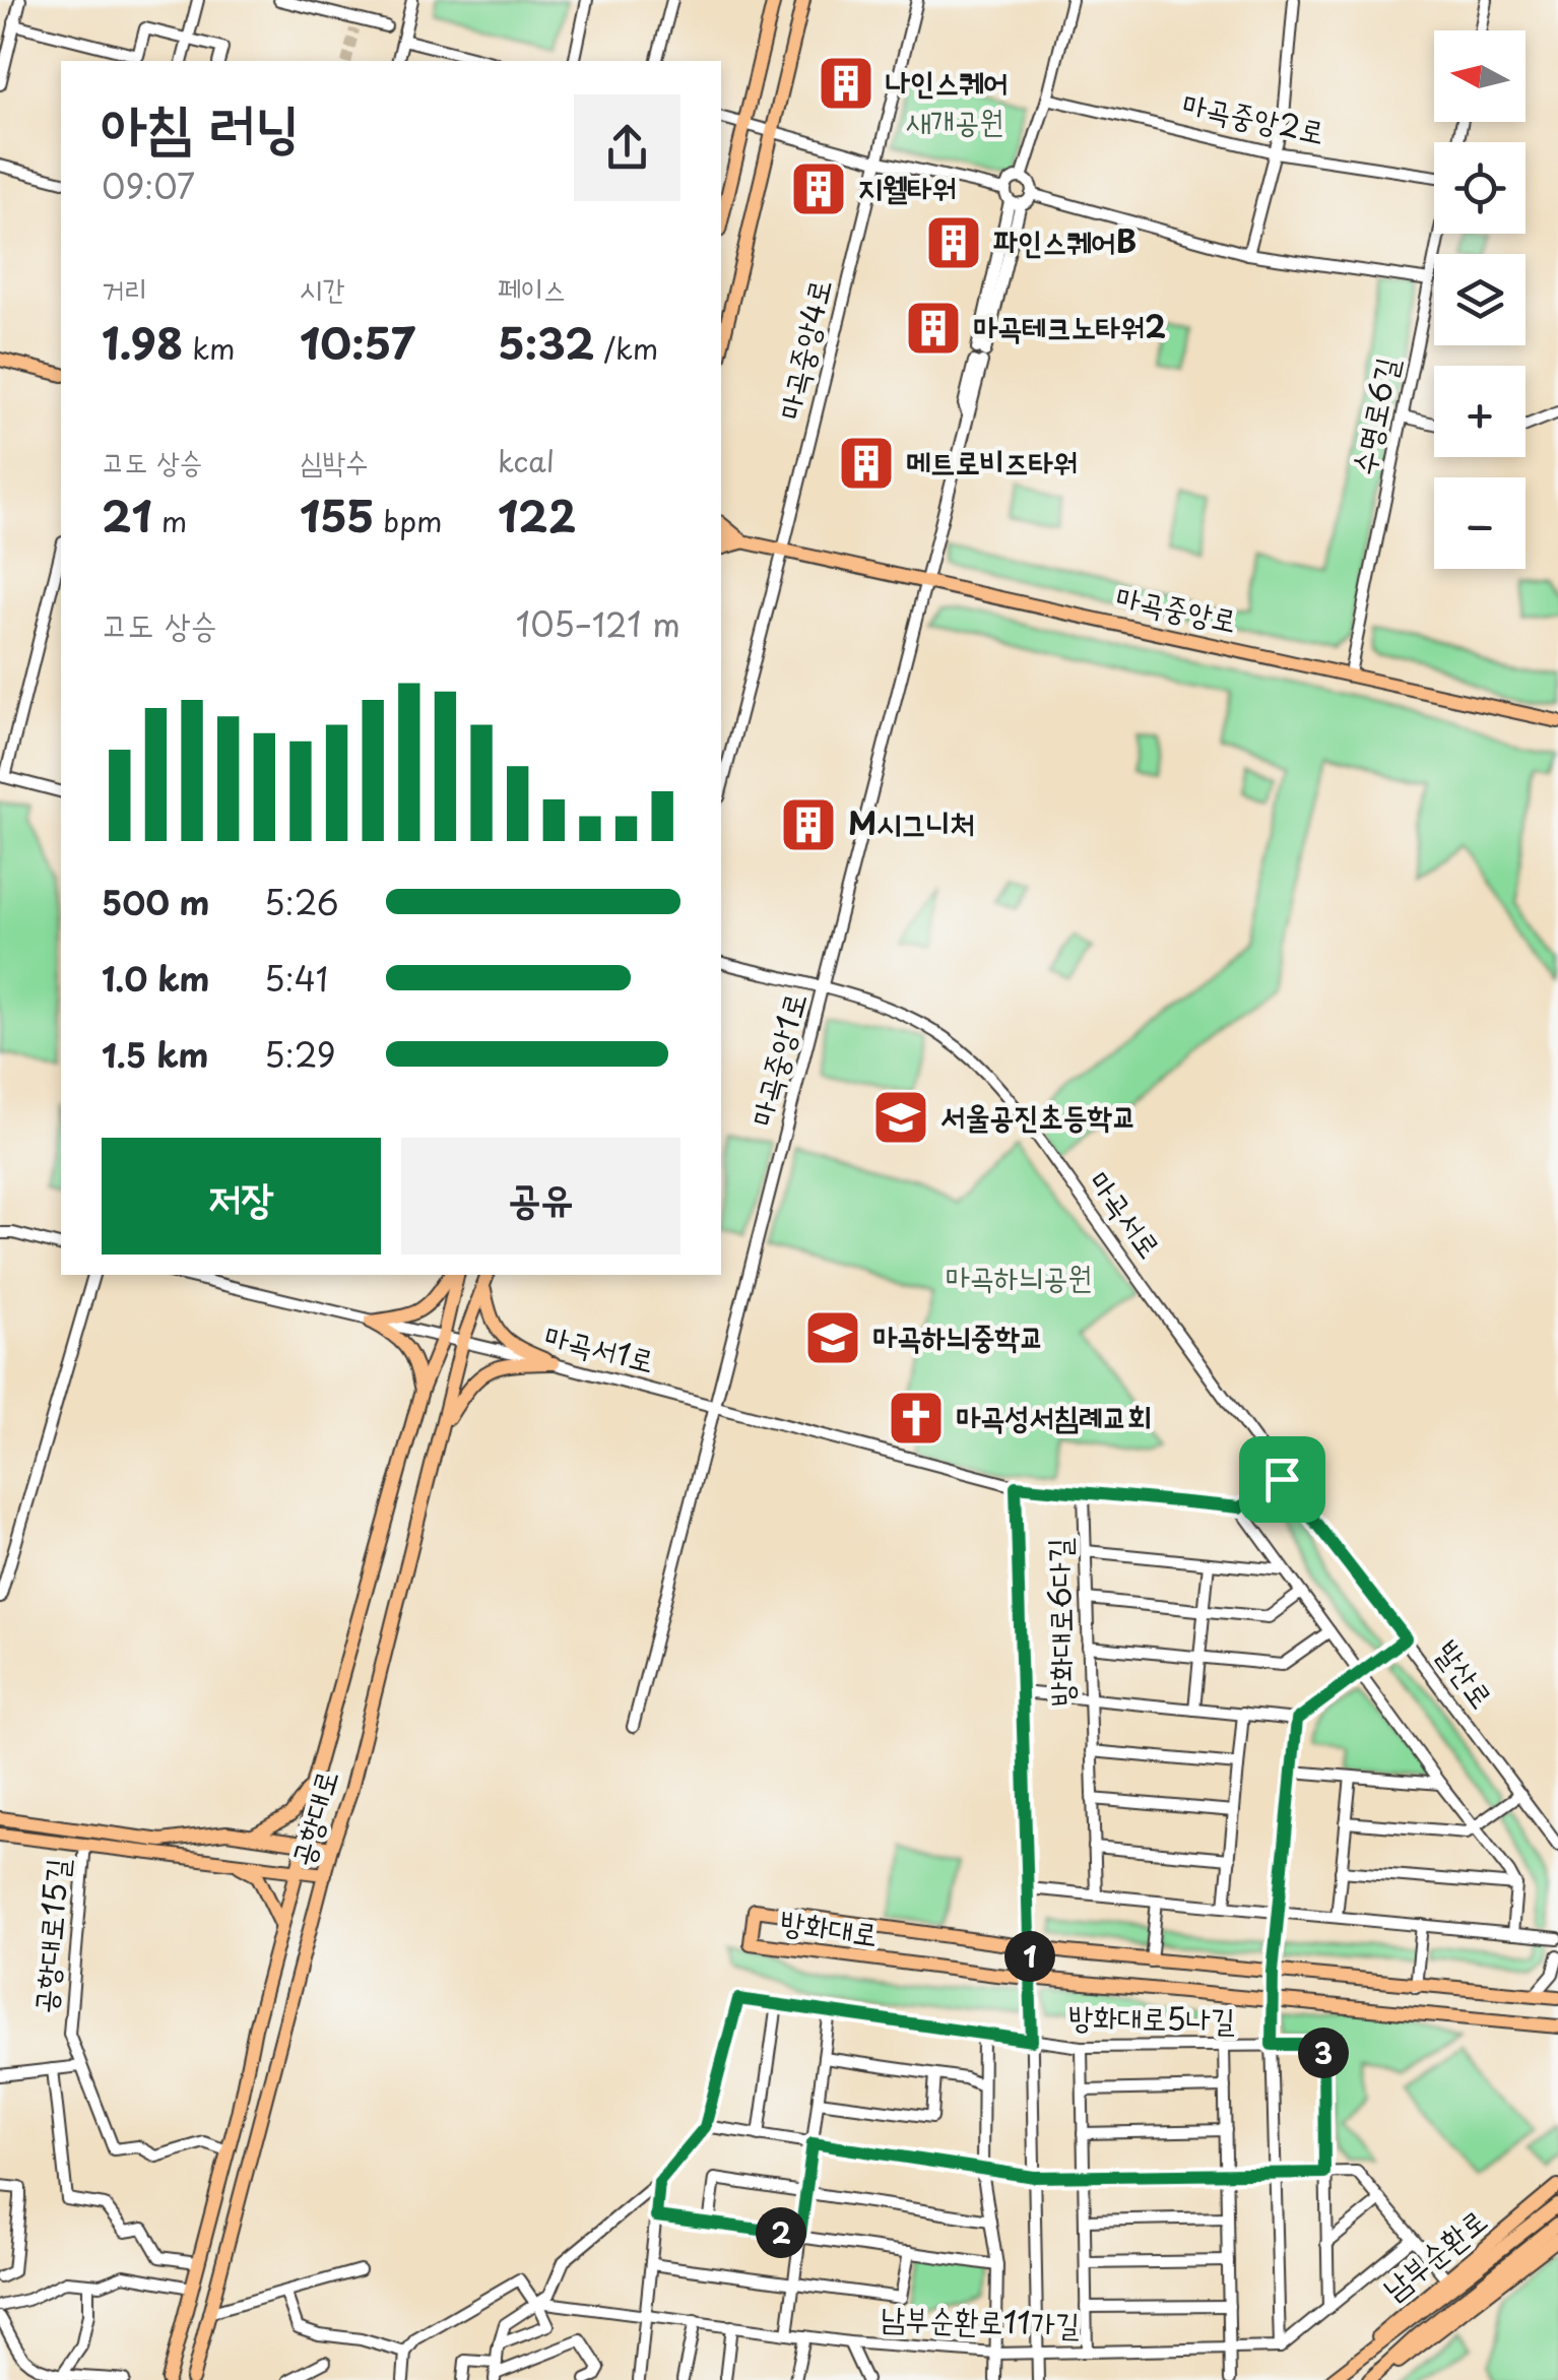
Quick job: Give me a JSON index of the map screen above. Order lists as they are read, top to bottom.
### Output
{
  "streets": {
    "main road": [
      "마곡중앙로",
      "공항대로",
      "방화대로",
      "남부순환로"
    ],
    "street": [
      "마곡중앙2로",
      "마곡중앙4로",
      "수명로6길",
      "마곡중앙1로",
      "마곡서로",
      "마곡서1로",
      "방화대로6다길",
      "발산로",
      "공항대로15길",
      "방화대로5나길",
      "남부순환로11가길"
    ]
  },
  "crossings": [
    ["마곡중앙4로", "마곡중앙로"],
    ["수명로6길", "마곡중앙로"],
    ["마곡중앙로", "마곡중앙1로"],
    ["마곡중앙1로", "마곡서로"],
    ["마곡중앙1로", "마곡서1로"],
    ["마곡서로", "발산로"],
    ["마곡서1로", "방화대로6다길"],
    ["마곡서1로", "공항대로"],
    ["공항대로", "공항대로15길"]
  ],
  "parks": ["새개공원", "마곡하늬공원"],
  "places": {
    "building": [
      "나인스퀘어",
      "지웰타워",
      "파인스퀘어B",
      "마곡테크노타워2",
      "메트로비즈타워",
      "M시그니처"
    ],
    "school or university": ["서울공진초등학교", "마곡하늬중학교"],
    "church": ["마곡성서침례교회"]
  },
  "north": "left",
  "page": {
    "map_buttons": ["+", "−"],
    "heading": ["아침 러닝", "09:07"],
    "stats": [
      ["거리", "1.98 km"],
      ["시간", "10:57"],
      ["페이스", "5:32 /km"],
      ["고도 상승", "21 m"],
      ["심박수", "155 bpm"],
      ["kcal", "122"]
    ],
    "chart": ["고도 상승", "105–121 m"],
    "list": [
      {
        "name": "500 m",
        "note": "5:26"
      },
      {
        "name": "1.0 km",
        "note": "5:41"
      },
      {
        "name": "1.5 km",
        "note": "5:29"
      }
    ],
    "buttons": ["저장", "공유"],
    "pins": ["1", "3", "2"]
  }
}
